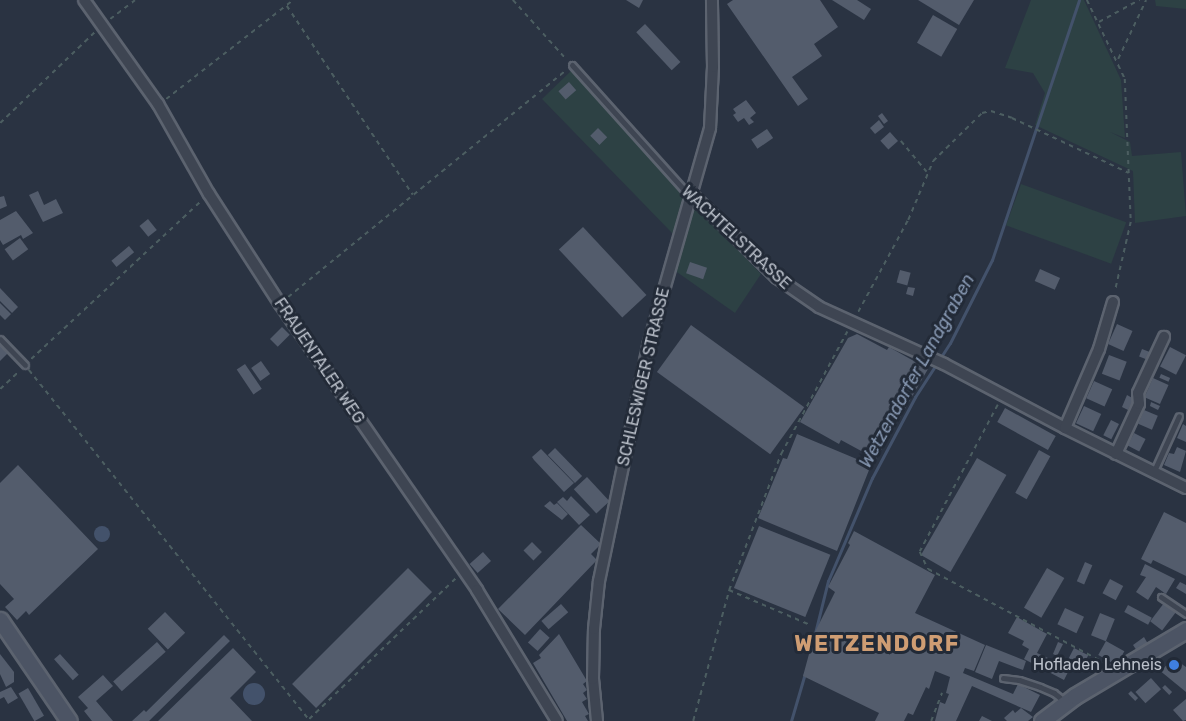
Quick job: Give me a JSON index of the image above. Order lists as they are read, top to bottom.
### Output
{
  "streets": {
    "street": ["WACHTELSTRASSE", "FRAUENTALER WEG", "SCHLESWIGER STRASSE"]
  },
  "crossings": [
    ["WACHTELSTRASSE", "SCHLESWIGER STRASSE"]
  ],
  "districts": ["WETZENDORF"],
  "water": ["Wetzendorfer Landgraben"],
  "places": ["Hofladen Lehneis"]
}
